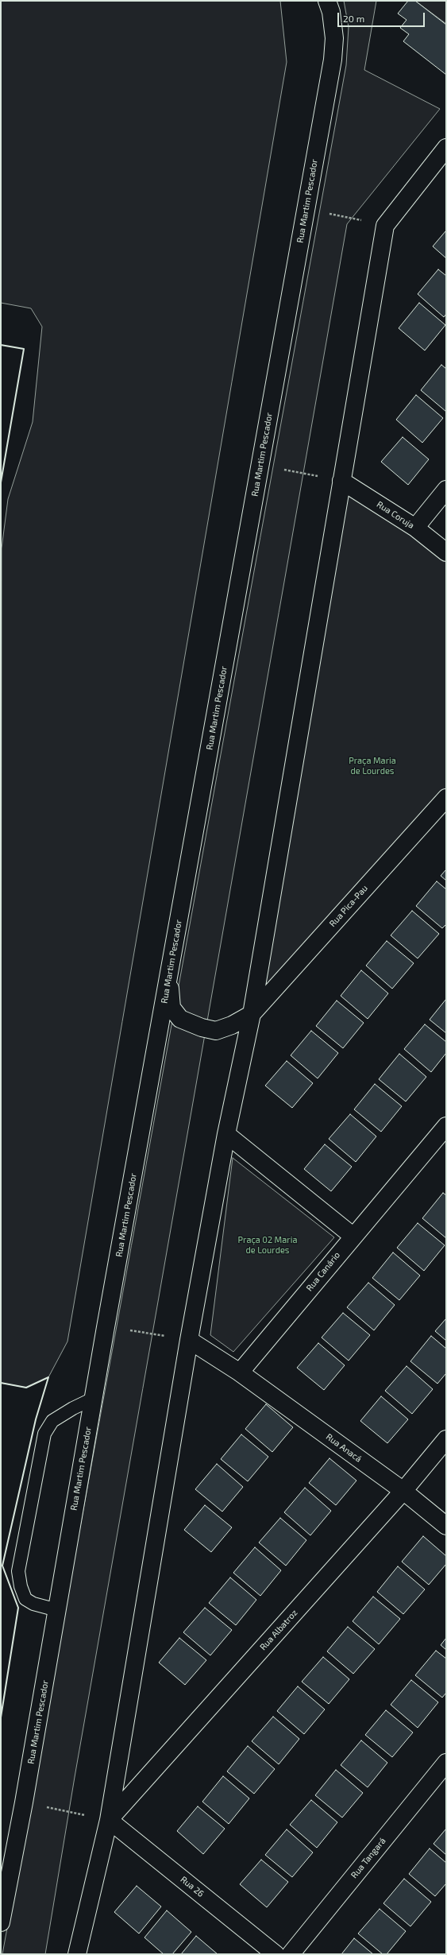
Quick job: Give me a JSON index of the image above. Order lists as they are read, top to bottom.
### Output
{
  "streets": {
    "street": [
      "Rua Martim Pescador",
      "Rua Coruja",
      "Rua Pica-Pau",
      "Rua Canário",
      "Rua Anacá",
      "Rua Albatroz",
      "Rua Tangará",
      "Rua 26"
    ]
  },
  "crossings": [
    ["Rua Canário", "Rua Anacá"],
    ["Rua Anacá", "Rua Albatroz"],
    ["Rua Albatroz", "Rua 26"]
  ],
  "parks": ["Praça Maria de Lourdes", "Praça 02 Maria de Lourdes"],
  "scale_bar": "20 m"
}
